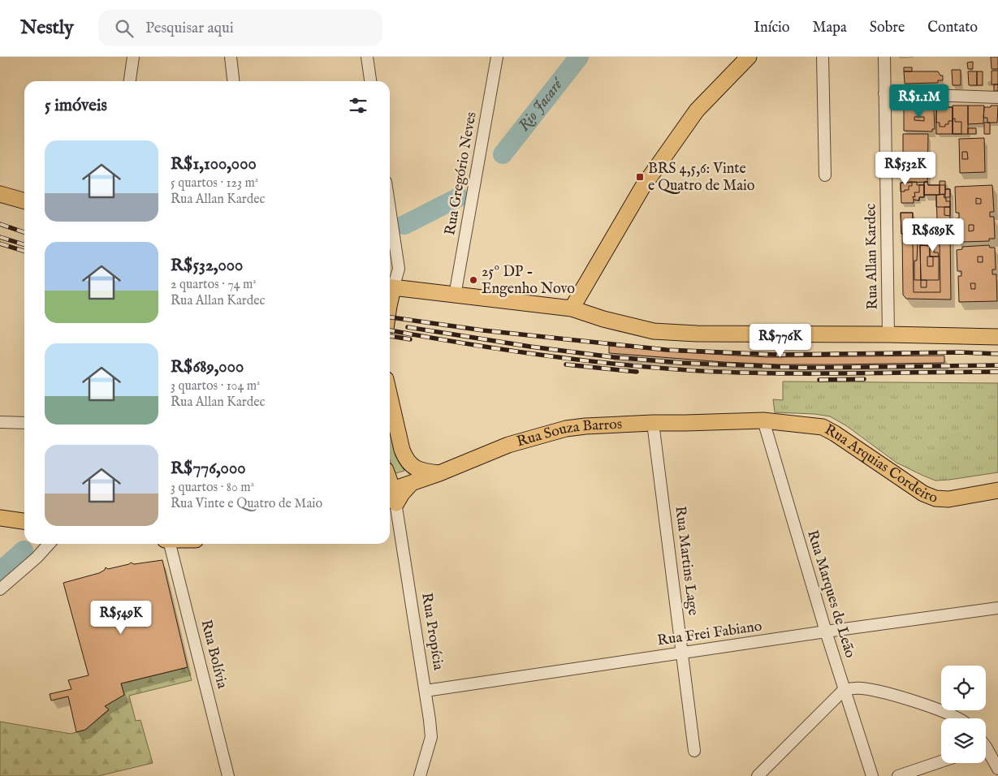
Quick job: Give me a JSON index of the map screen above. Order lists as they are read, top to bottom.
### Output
{
  "streets": {
    "main road": ["Rua Souza Barros", "Rua Arquias Cordeiro"],
    "street": [
      "Rua Gregório Neves",
      "Rua Allan Kardec",
      "Rua Martins Lage",
      "Rua Marques de Leão",
      "Rua Propícia",
      "Rua Frei Fabiano",
      "Rua Bolívia"
    ]
  },
  "crossings": [
    ["Rua Souza Barros", "Rua Arquias Cordeiro"],
    ["Rua Souza Barros", "Rua Martins Lage"],
    ["Rua Souza Barros", "Rua Marques de Leão"],
    ["Rua Souza Barros", "Rua Propícia"],
    ["Rua Arquias Cordeiro", "Rua Marques de Leão"],
    ["Rua Martins Lage", "Rua Frei Fabiano"],
    ["Rua Marques de Leão", "Rua Frei Fabiano"],
    ["Rua Propícia", "Rua Frei Fabiano"]
  ],
  "water": ["Rio Jacaré"],
  "places": {
    "transit": ["BRS 4,5,6: Vinte e Quatro de Maio"],
    "other": ["25º DP - Engenho Novo"]
  },
  "page": {
    "header": "Nestly",
    "search": "Pesquisar aqui",
    "nav": [
      "Início",
      "Mapa",
      "Sobre",
      "Contato"
    ],
    "heading": "5 imóveis",
    "price": [
      "R$1.1M",
      "R$532K",
      "R$689K",
      "R$776K",
      "R$549K"
    ],
    "list": [
      {
        "name": "R$1,100,000",
        "note": "5 quartos · 123 m² · Rua Allan Kardec"
      },
      {
        "name": "R$532,000",
        "note": "2 quartos · 74 m² · Rua Allan Kardec"
      },
      {
        "name": "R$689,000",
        "note": "3 quartos · 104 m² · Rua Allan Kardec"
      },
      {
        "name": "R$776,000",
        "note": "3 quartos · 80 m² · Rua Vinte e Quatro de Maio"
      }
    ]
  }
}
